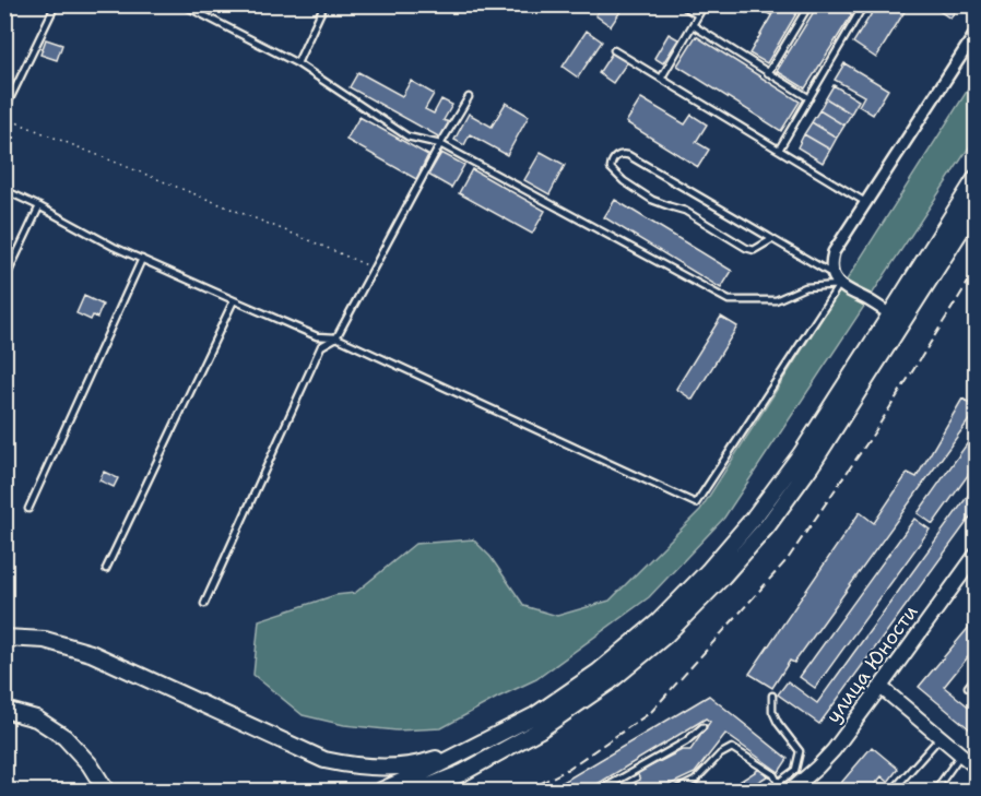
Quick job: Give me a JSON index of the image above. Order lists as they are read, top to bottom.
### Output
{
  "streets": {
    "street": ["улица Юности"]
  }
}
